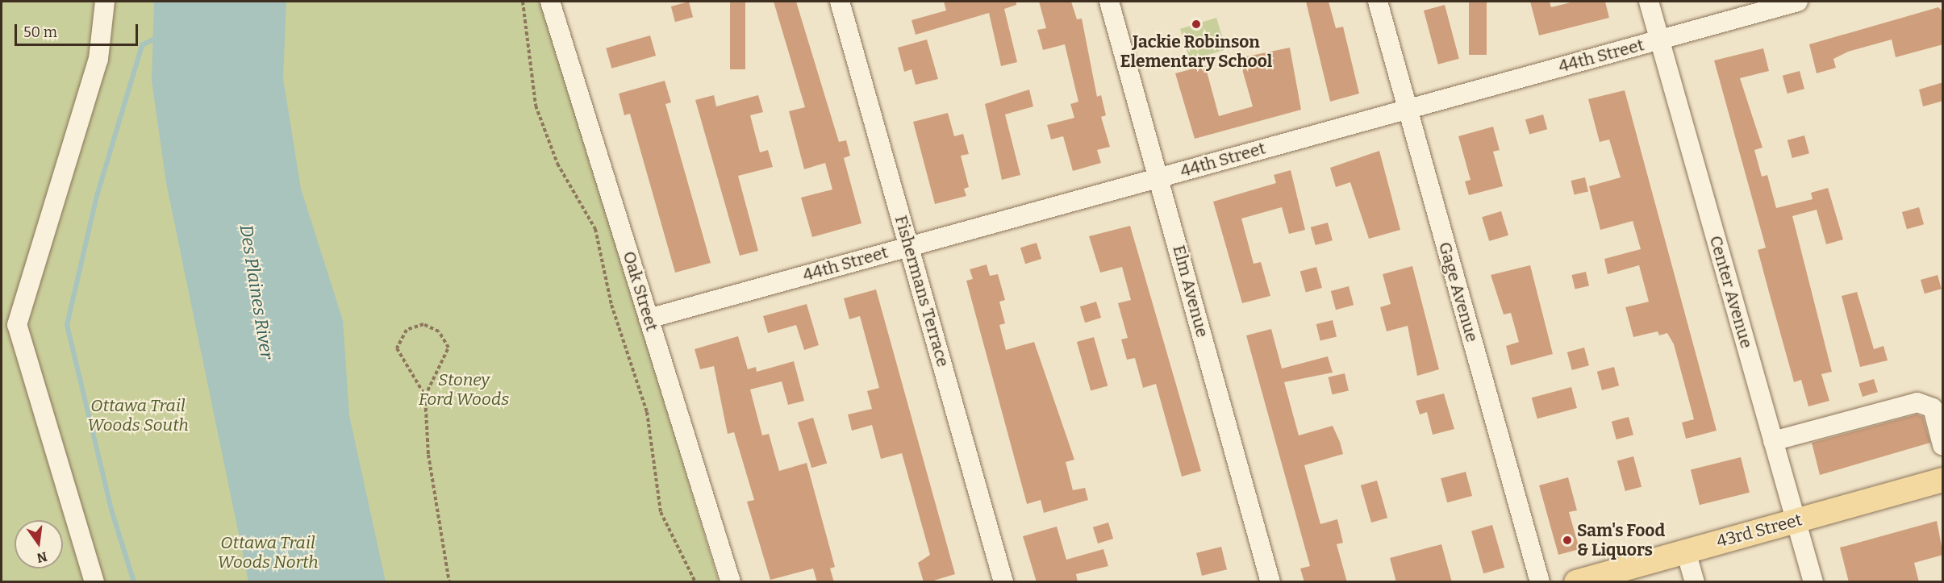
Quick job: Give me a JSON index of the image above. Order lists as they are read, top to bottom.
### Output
{
  "streets": {
    "main road": ["43rd Street"],
    "street": [
      "44th Street",
      "Oak Street",
      "Fishermans Terrace",
      "Elm Avenue",
      "Gage Avenue",
      "Center Avenue"
    ]
  },
  "crossings": [
    ["44th Street", "Oak Street"],
    ["44th Street", "Fishermans Terrace"],
    ["44th Street", "Elm Avenue"],
    ["44th Street", "Gage Avenue"],
    ["44th Street", "Center Avenue"],
    ["Center Avenue", "43rd Street"]
  ],
  "water": ["Des Plaines River"],
  "parks": ["Stoney Ford Woods", "Ottawa Trail Woods South", "Ottawa Trail Woods North"],
  "places": ["Jackie Robinson Elementary School", "Sam's Food & Liquors"],
  "scale_bar": "50 m",
  "north": "bottom"
}
